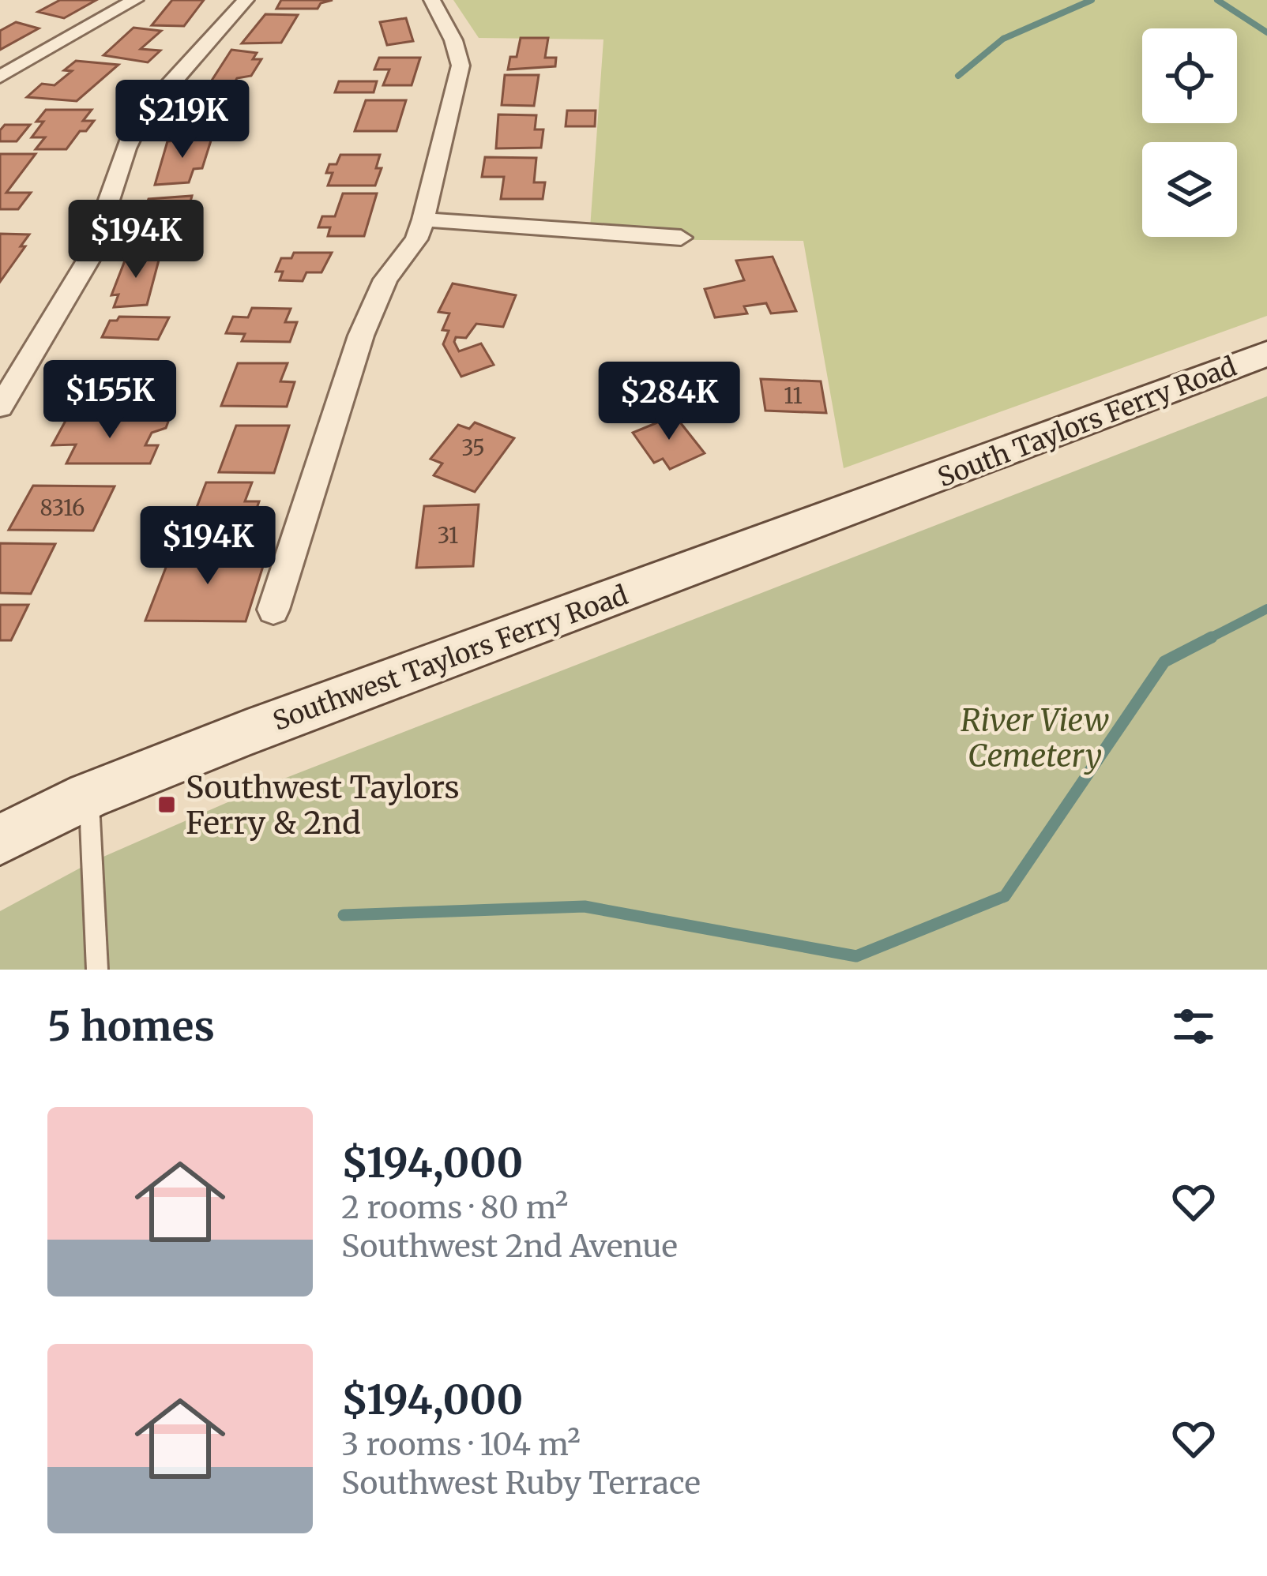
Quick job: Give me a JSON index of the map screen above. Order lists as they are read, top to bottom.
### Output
{
  "streets": {
    "main road": ["South Taylors Ferry Road", "Southwest Taylors Ferry Road"]
  },
  "crossings": [
    ["South Taylors Ferry Road", "Southwest Taylors Ferry Road"]
  ],
  "parks": ["River View Cemetery"],
  "places": {
    "transit": ["Southwest Taylors Ferry & 2nd"]
  },
  "house_numbers": [
    "11",
    "35",
    "8316",
    "31"
  ],
  "page": {
    "price": [
      "$219K",
      "$194K",
      "$155K",
      "$284K",
      "$194K"
    ],
    "heading": "5 homes",
    "list": [
      {
        "name": "$194,000",
        "note": "2 rooms · 80 m² · Southwest 2nd Avenue"
      },
      {
        "name": "$194,000",
        "note": "3 rooms · 104 m² · Southwest Ruby Terrace"
      }
    ]
  }
}
